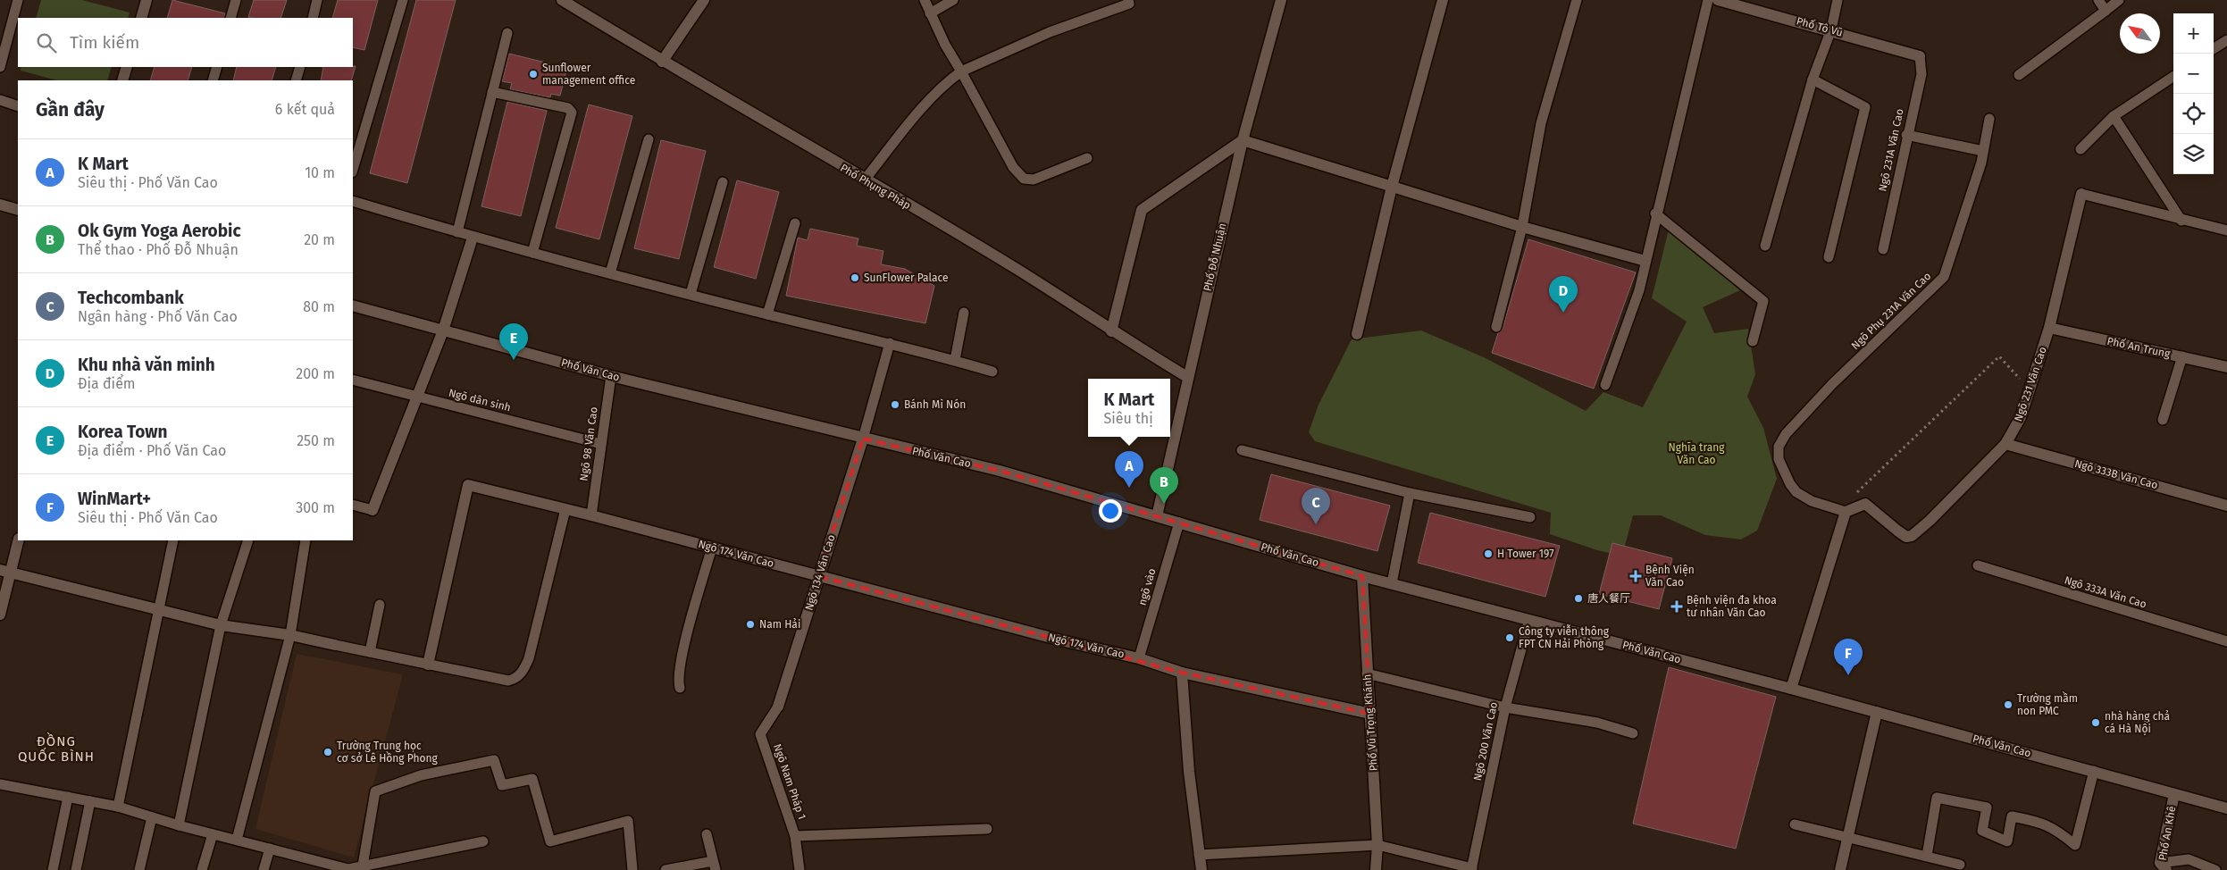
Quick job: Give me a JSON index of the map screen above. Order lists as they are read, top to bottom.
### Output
{
  "streets": {
    "street": [
      "Phố Tô Vũ",
      "Phố Phụng Pháp",
      "Phố Đỗ Nhuận",
      "Phố An Trung",
      "Phố Văn Cao",
      "Ngõ 231 Văn Cao",
      "Ngõ 333B Văn Cao",
      "Ngõ 174 Văn Cao",
      "Ngõ 134 Văn Cao",
      "Phố Vũ Trọng Khánh",
      "Phố An Khê"
    ],
    "lane": [
      "Ngõ 231A Văn Cao",
      "Ngõ Phụ 231A Văn Cao",
      "Ngõ dân sinh",
      "Ngõ 98 Văn Cao",
      "ngõ vào",
      "Ngõ 333A Văn Cao",
      "Ngõ 200 Văn Cao",
      "Ngõ Nam Pháp 1"
    ]
  },
  "crossings": [
    ["Phố Tô Vũ", "Ngõ 231A Văn Cao"],
    ["Phố Phụng Pháp", "Phố Đỗ Nhuận"],
    ["Phố Đỗ Nhuận", "Phố Văn Cao"],
    ["Ngõ Phụ 231A Văn Cao", "Ngõ 231 Văn Cao"],
    ["Phố An Trung", "Ngõ 231 Văn Cao"],
    ["Phố Văn Cao", "Ngõ 98 Văn Cao"],
    ["Phố Văn Cao", "Ngõ 134 Văn Cao"],
    ["Phố Văn Cao", "ngõ vào"],
    ["Phố Văn Cao", "Phố Vũ Trọng Khánh"],
    ["Phố Văn Cao", "Ngõ 200 Văn Cao"],
    ["Phố Văn Cao", "Phố An Khê"],
    ["Ngõ 231 Văn Cao", "Ngõ 333B Văn Cao"],
    ["Ngõ dân sinh", "Ngõ 98 Văn Cao"],
    ["Ngõ 98 Văn Cao", "Ngõ 174 Văn Cao"],
    ["Ngõ 174 Văn Cao", "Ngõ 134 Văn Cao"],
    ["Ngõ 174 Văn Cao", "ngõ vào"],
    ["Ngõ 174 Văn Cao", "Phố Vũ Trọng Khánh"],
    ["Ngõ 134 Văn Cao", "Ngõ Nam Pháp 1"]
  ],
  "districts": ["ĐỒNG QUỐC BÌNH"],
  "parks": ["Nghĩa trang Văn Cao"],
  "places": {
    "other": [
      "Sunflower management office",
      "SunFlower Palace",
      "Bánh Mì Nón",
      "H Tower 197",
      "唐人餐厅",
      "Nam Hải",
      "Công ty viễn thông FPT CN Hải Phòng",
      "Trường mầm non PMC",
      "nhà hàng chả cá Hà Nội",
      "Trường Trung học cơ sở Lê Hồng Phong"
    ],
    "health": ["Bệnh Viện Văn Cao", "Bệnh viện đa khoa tư nhân Văn Cao"]
  },
  "north": "top left",
  "page": {
    "map_buttons": ["+", "−"],
    "search": "Tìm kiếm",
    "heading": ["Gần đây", "6 kết quả"],
    "list": [
      {
        "mark": "A",
        "name": "K Mart",
        "note": "Siêu thị · Phố Văn Cao",
        "value": "10 m"
      },
      {
        "mark": "B",
        "name": "Ok Gym Yoga Aerobic",
        "note": "Thể thao · Phố Đỗ Nhuận",
        "value": "20 m"
      },
      {
        "mark": "C",
        "name": "Techcombank",
        "note": "Ngân hàng · Phố Văn Cao",
        "value": "80 m"
      },
      {
        "mark": "D",
        "name": "Khu nhà văn minh",
        "note": "Địa điểm",
        "value": "200 m"
      },
      {
        "mark": "E",
        "name": "Korea Town",
        "note": "Địa điểm · Phố Văn Cao",
        "value": "250 m"
      },
      {
        "mark": "F",
        "name": "WinMart+",
        "note": "Siêu thị · Phố Văn Cao",
        "value": "300 m"
      }
    ],
    "pins": [
      "D",
      "E",
      "A",
      "B",
      "C",
      "F"
    ],
    "popup": ["K Mart", "Siêu thị"]
  }
}
